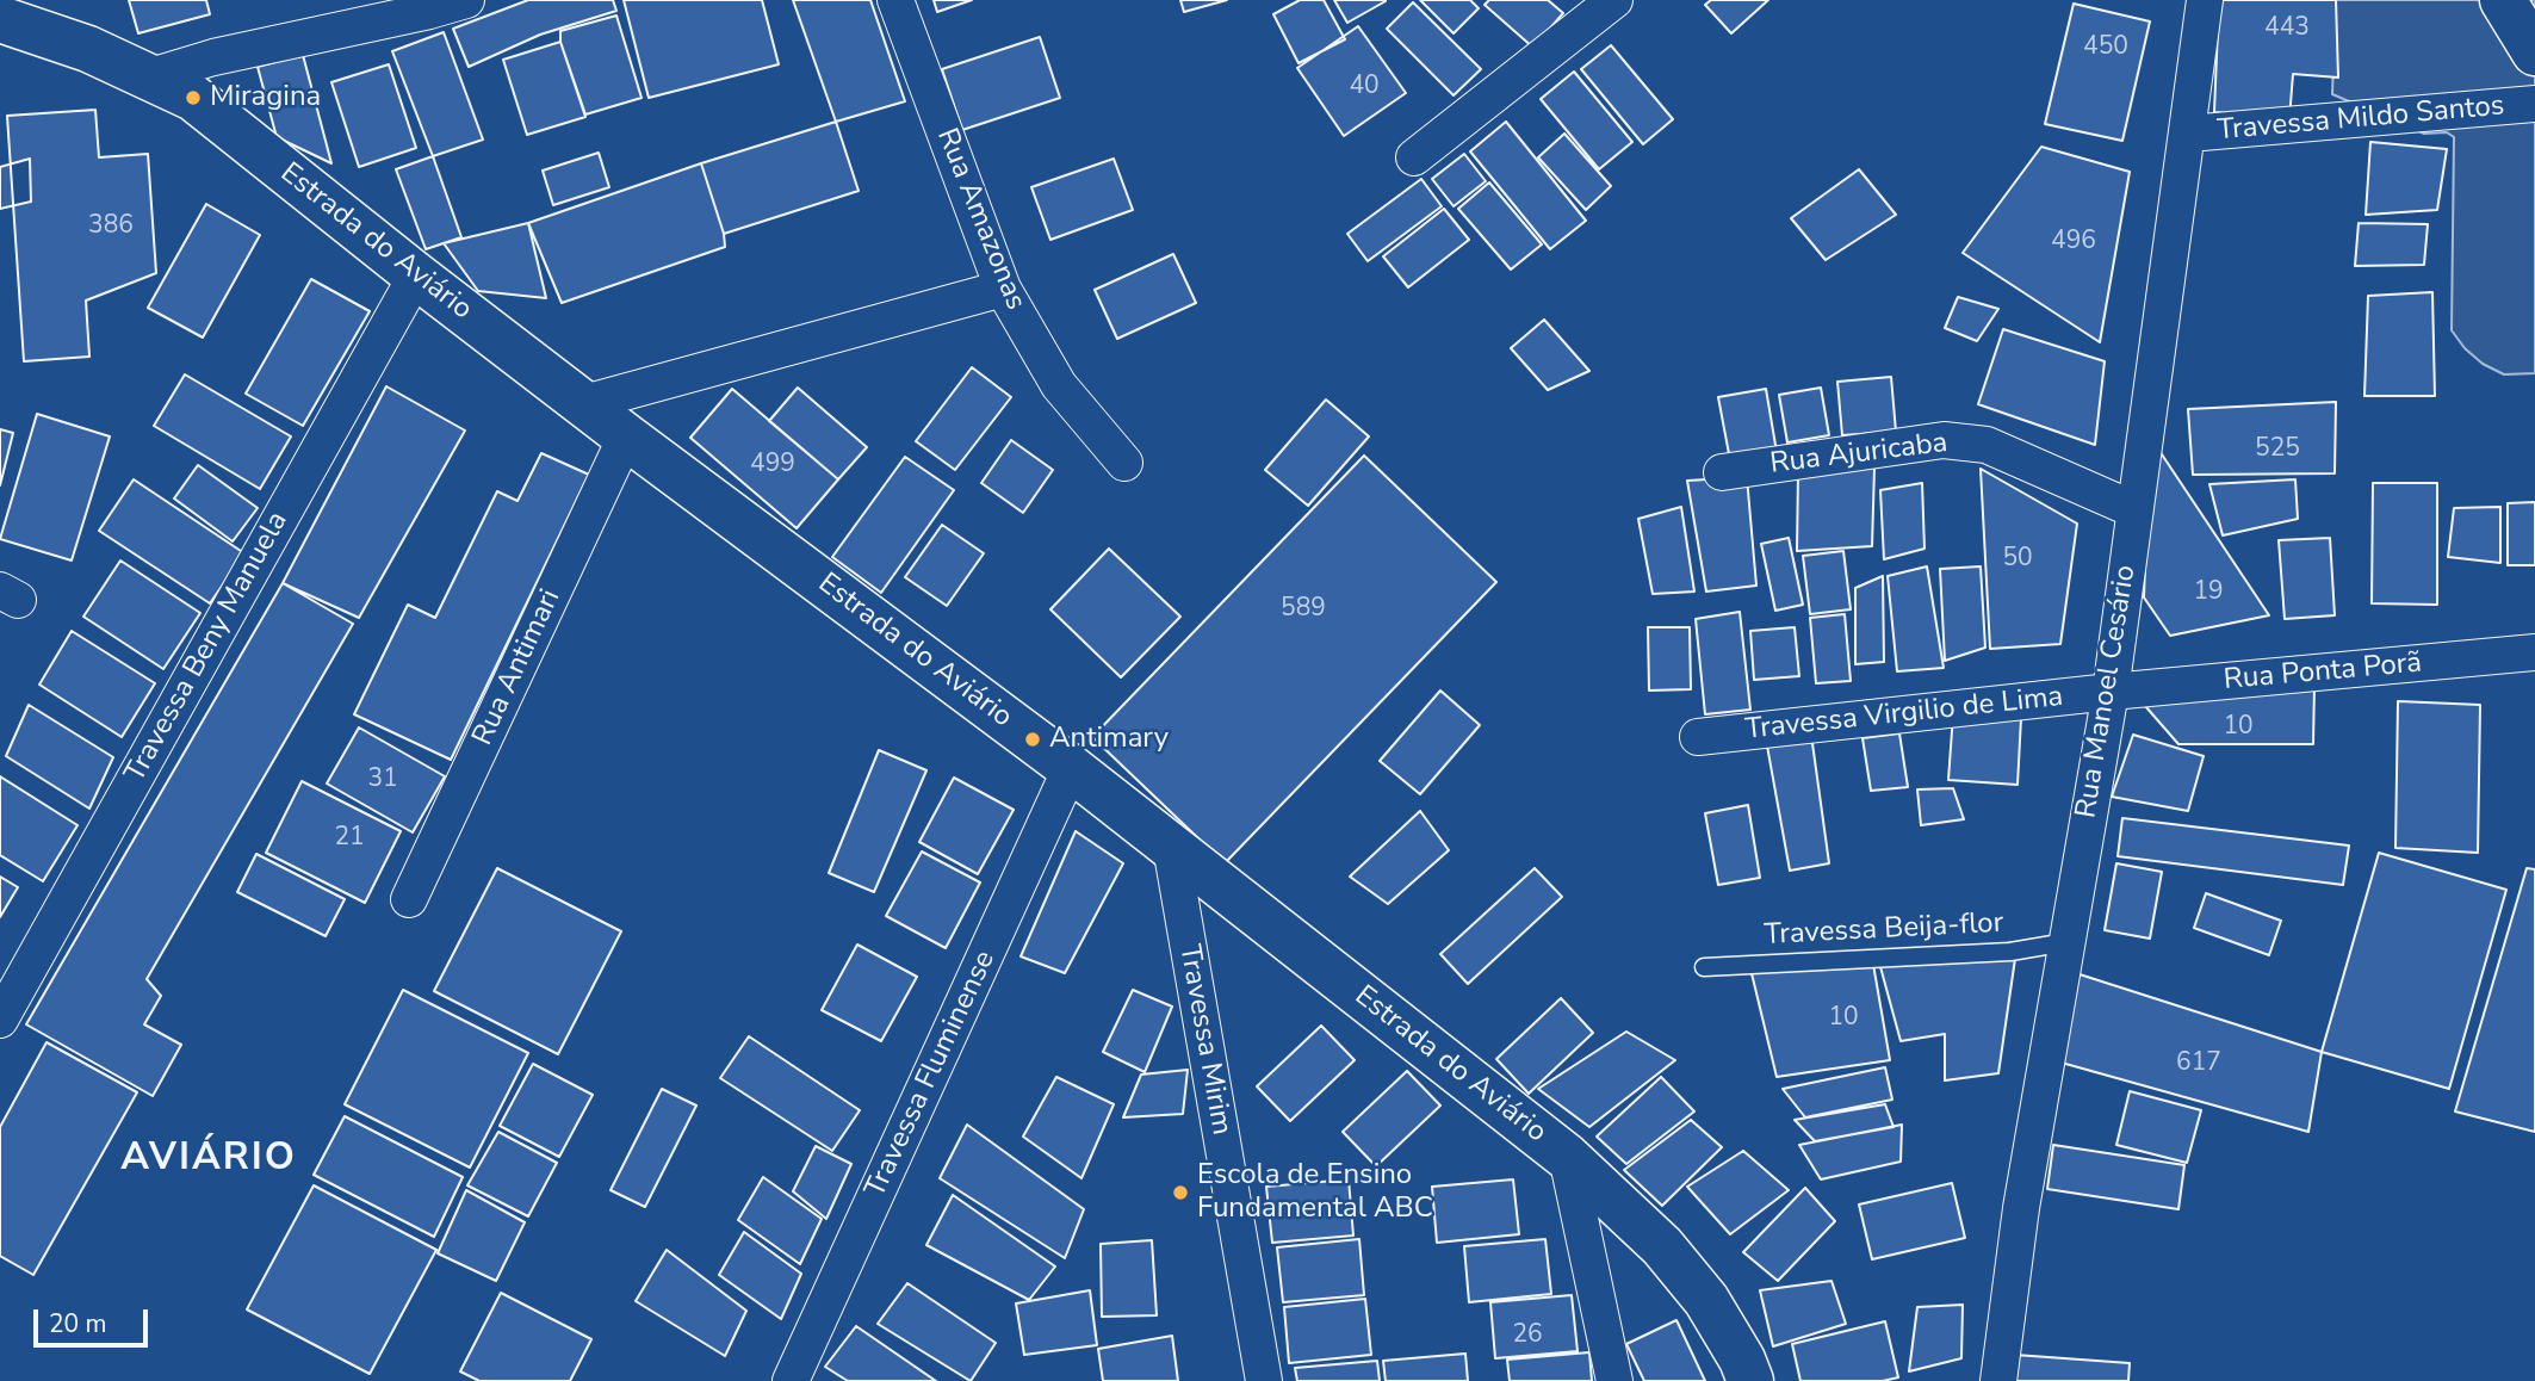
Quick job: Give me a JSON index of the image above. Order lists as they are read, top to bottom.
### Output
{
  "streets": {
    "street": [
      "Travessa Mildo Santos",
      "Rua Amazonas",
      "Estrada do Aviário",
      "Rua Ajuricaba",
      "Travessa Beny Manuela",
      "Rua Antimari",
      "Rua Ponta Porã",
      "Rua Manoel Cesário",
      "Travessa Virgilio de Lima",
      "Travessa Mirim",
      "Travessa Fluminense"
    ],
    "lane": ["Travessa Beija-flor"]
  },
  "crossings": [
    ["Travessa Mildo Santos", "Rua Manoel Cesário"],
    ["Estrada do Aviário", "Travessa Beny Manuela"],
    ["Estrada do Aviário", "Rua Antimari"],
    ["Estrada do Aviário", "Travessa Mirim"],
    ["Estrada do Aviário", "Travessa Fluminense"],
    ["Rua Ajuricaba", "Rua Manoel Cesário"],
    ["Rua Ponta Porã", "Rua Manoel Cesário"],
    ["Rua Ponta Porã", "Travessa Virgilio de Lima"],
    ["Rua Manoel Cesário", "Travessa Virgilio de Lima"],
    ["Rua Manoel Cesário", "Travessa Beija-flor"]
  ],
  "districts": ["AVIÁRIO"],
  "places": ["Miragina", "Antimary", "Escola de Ensino Fundamental ABC"],
  "house_numbers": [
    "443",
    "450",
    "40",
    "386",
    "496",
    "525",
    "499",
    "50",
    "19",
    "589",
    "10",
    "31",
    "21",
    "10",
    "617",
    "26"
  ],
  "scale_bar": "20 m"
}
